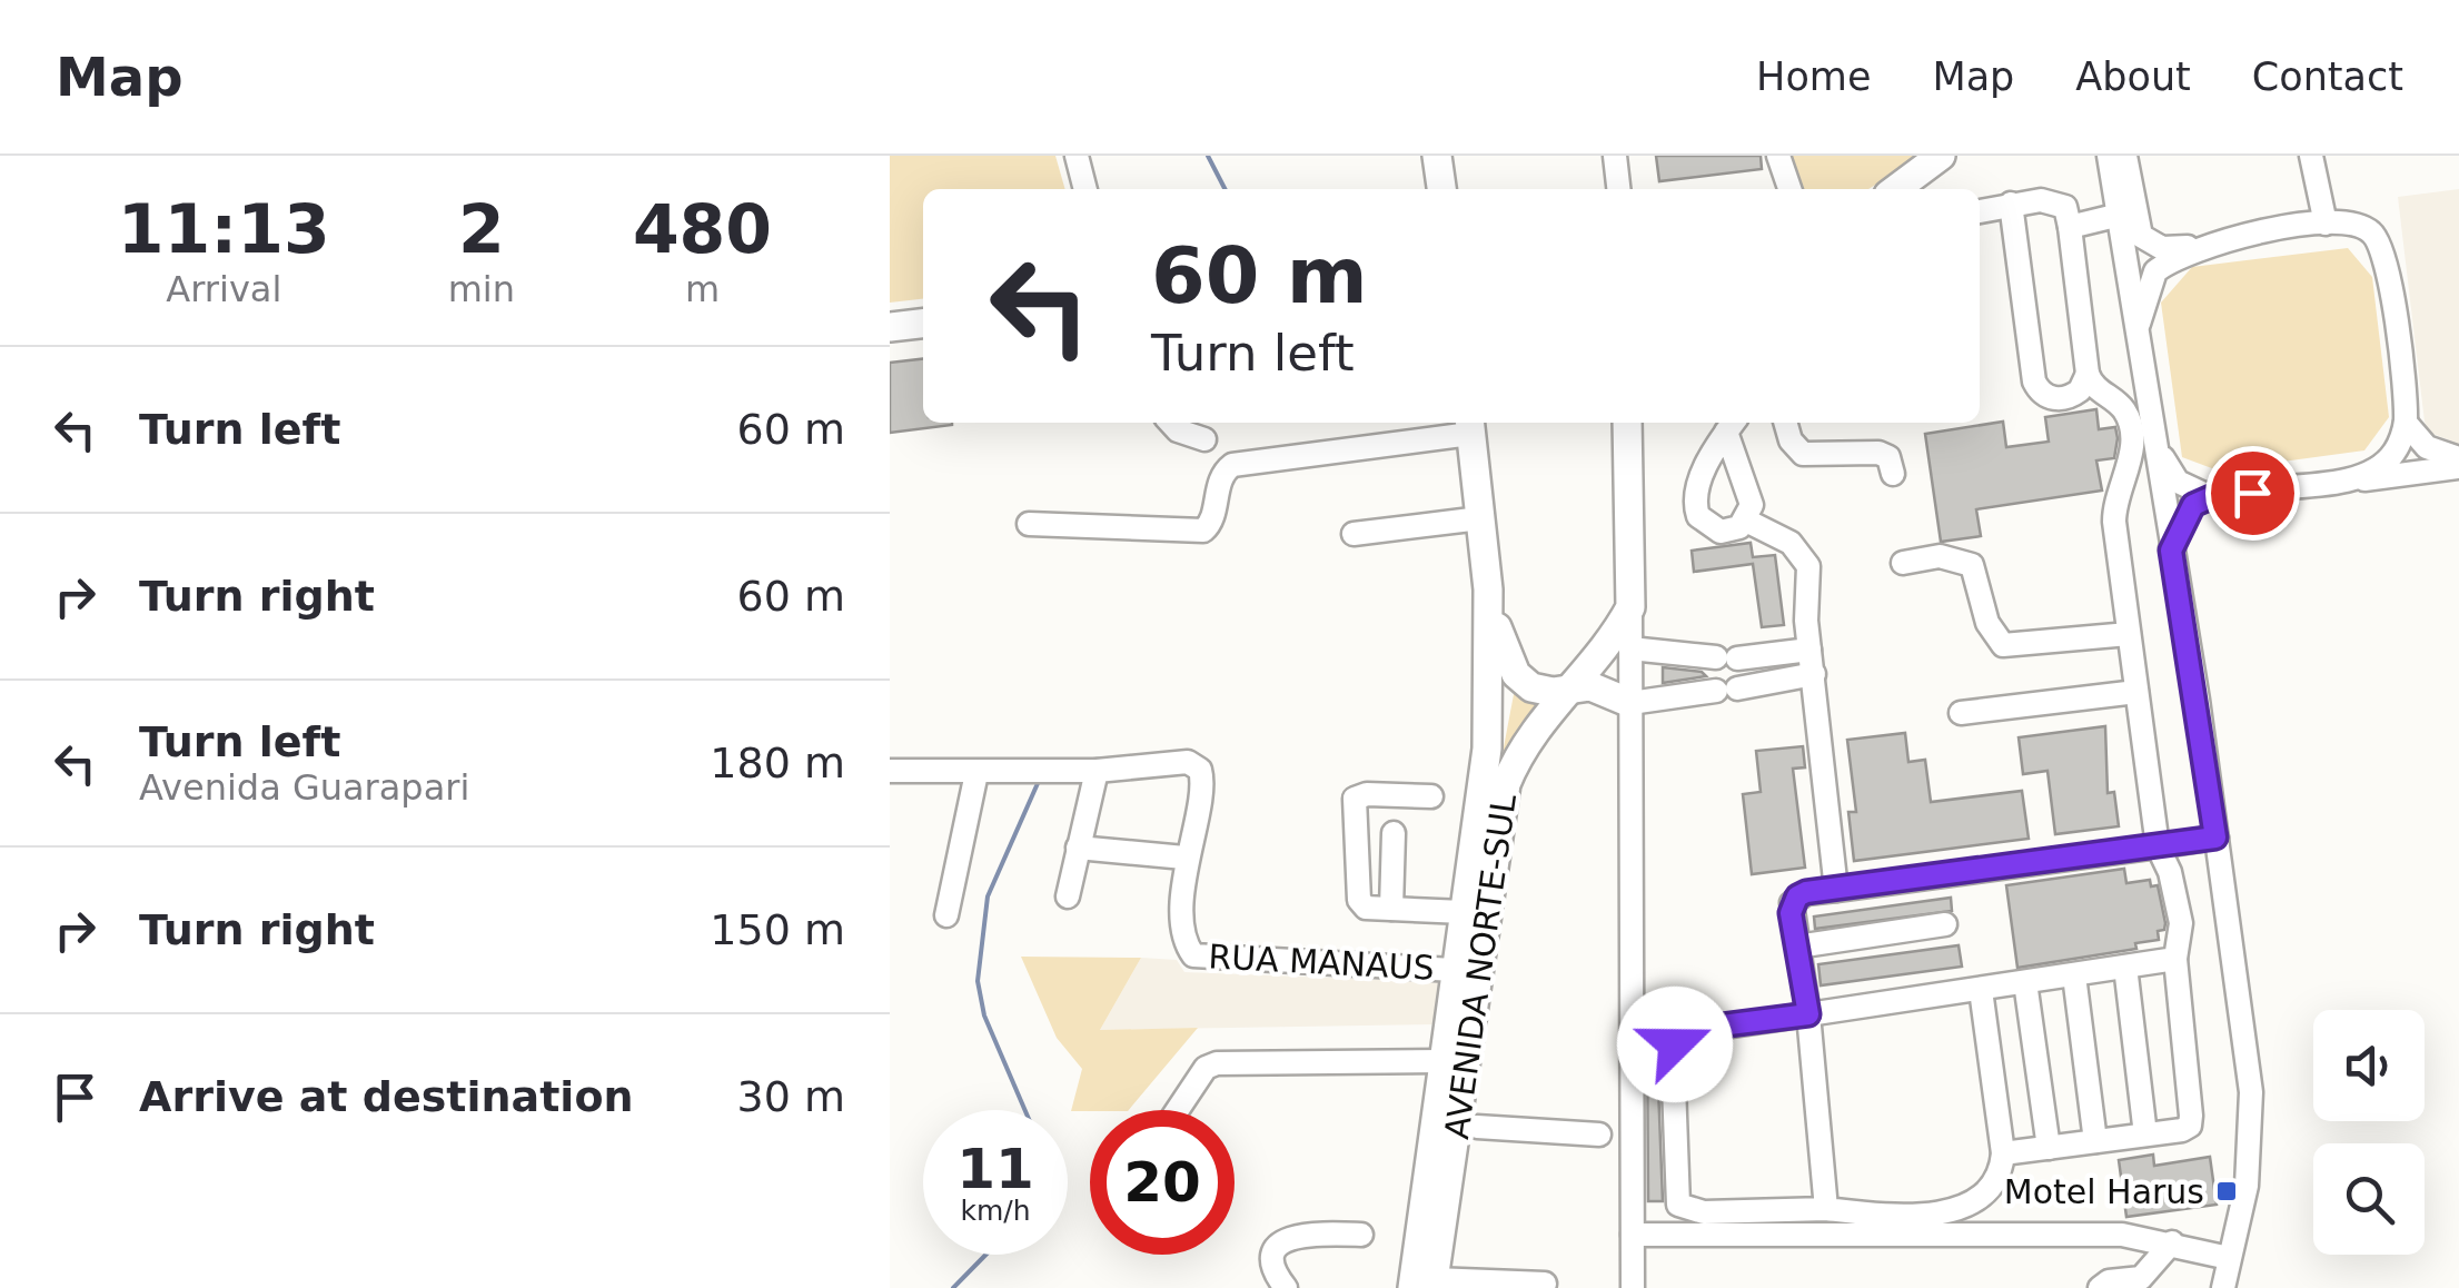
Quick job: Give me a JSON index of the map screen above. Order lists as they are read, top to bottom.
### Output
{
  "streets": {
    "main road": ["AVENIDA NORTE-SUL"],
    "street": ["RUA MANAUS"]
  },
  "crossings": [
    ["RUA MANAUS", "AVENIDA NORTE-SUL"]
  ],
  "places": {
    "transit": ["Motel Harus"]
  },
  "page": {
    "header": "Map",
    "nav": [
      "Home",
      "Map",
      "About",
      "Contact"
    ],
    "eta": [
      "11:13",
      "Arrival",
      "2",
      "min",
      "480",
      "m"
    ],
    "turn": ["60 m", "Turn left"],
    "list": [
      {
        "name": "Turn left",
        "value": "60 m"
      },
      {
        "name": "Turn right",
        "value": "60 m"
      },
      {
        "name": "Turn left",
        "note": "Avenida Guarapari",
        "value": "180 m"
      },
      {
        "name": "Turn right",
        "value": "150 m"
      },
      {
        "name": "Arrive at destination",
        "value": "30 m"
      }
    ],
    "speed": "11 km/h",
    "limit": "20"
  }
}
